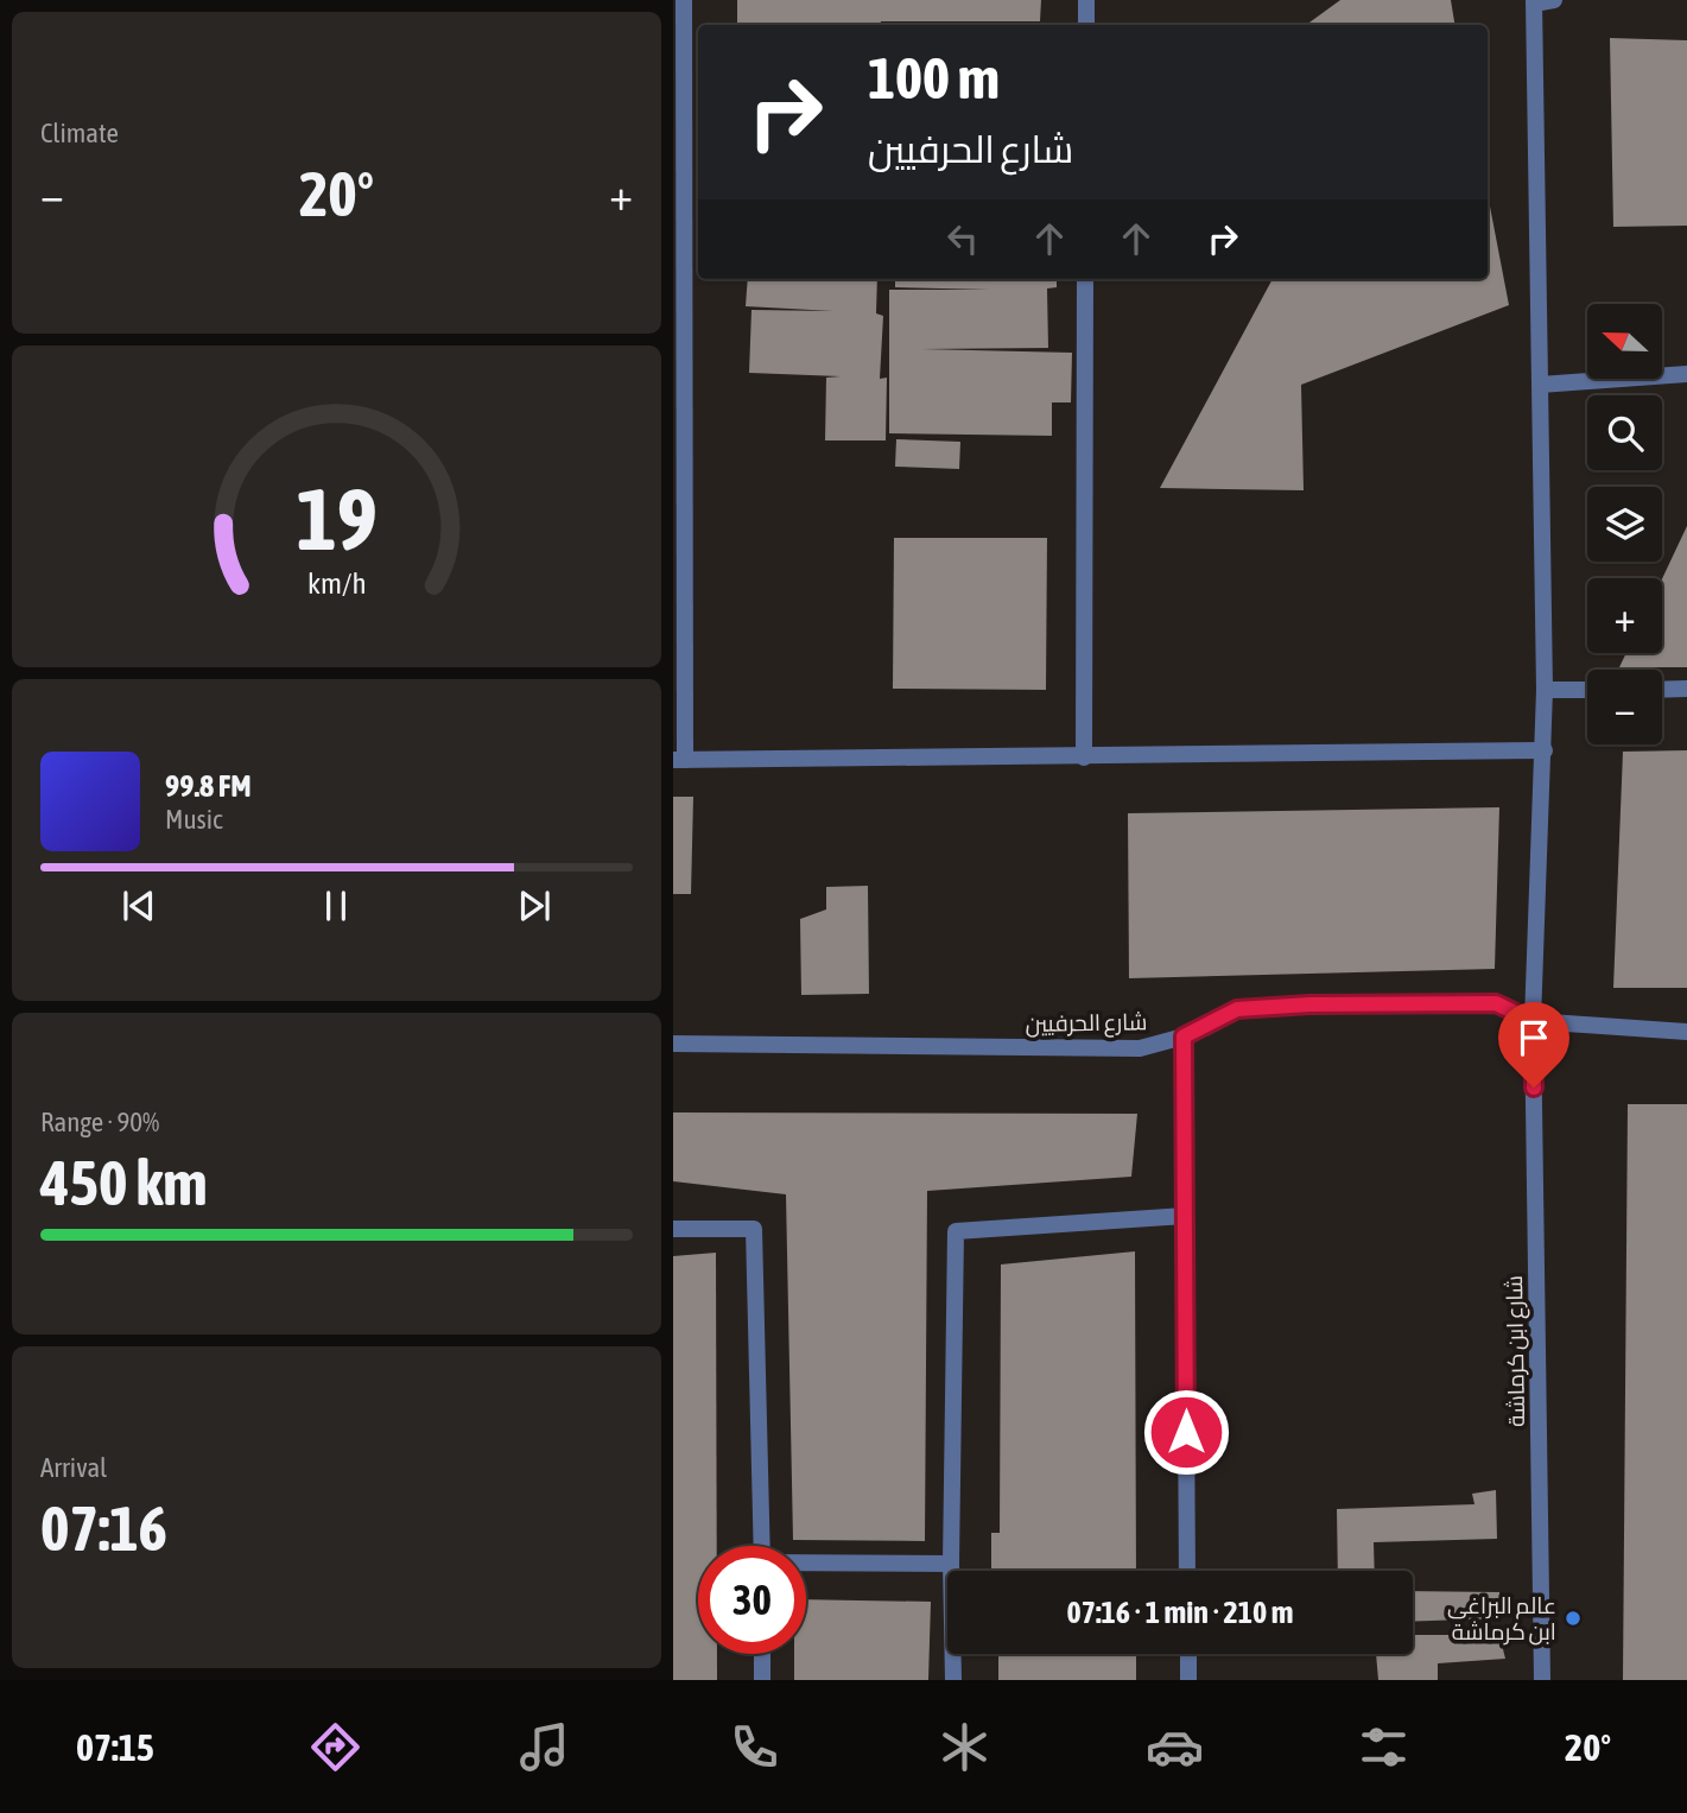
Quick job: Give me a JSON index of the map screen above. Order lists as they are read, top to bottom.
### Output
{
  "streets": {
    "street": ["شارع الحرفيين", "شارع ابن كرماشة"]
  },
  "crossings": [
    ["شارع الحرفيين", "شارع ابن كرماشة"]
  ],
  "places": ["عالم البراغي ابن كرماشة"],
  "north": "left",
  "page": {
    "tile": [
      "Climate",
      ["Range · 90%", "450 km"],
      ["Arrival", "07:16"]
    ],
    "turn": ["100 m", "شارع الحرفيين"],
    "heat": ["−", "20°", "+"],
    "map_buttons": ["+", "−"],
    "song": ["99.8 FM", "Music"],
    "limit": "30",
    "trip": "07:16 · 1 min · 210 m",
    "tabs": ["07:15", "20°"],
    "gauge": ["19", "km/h"]
  }
}
